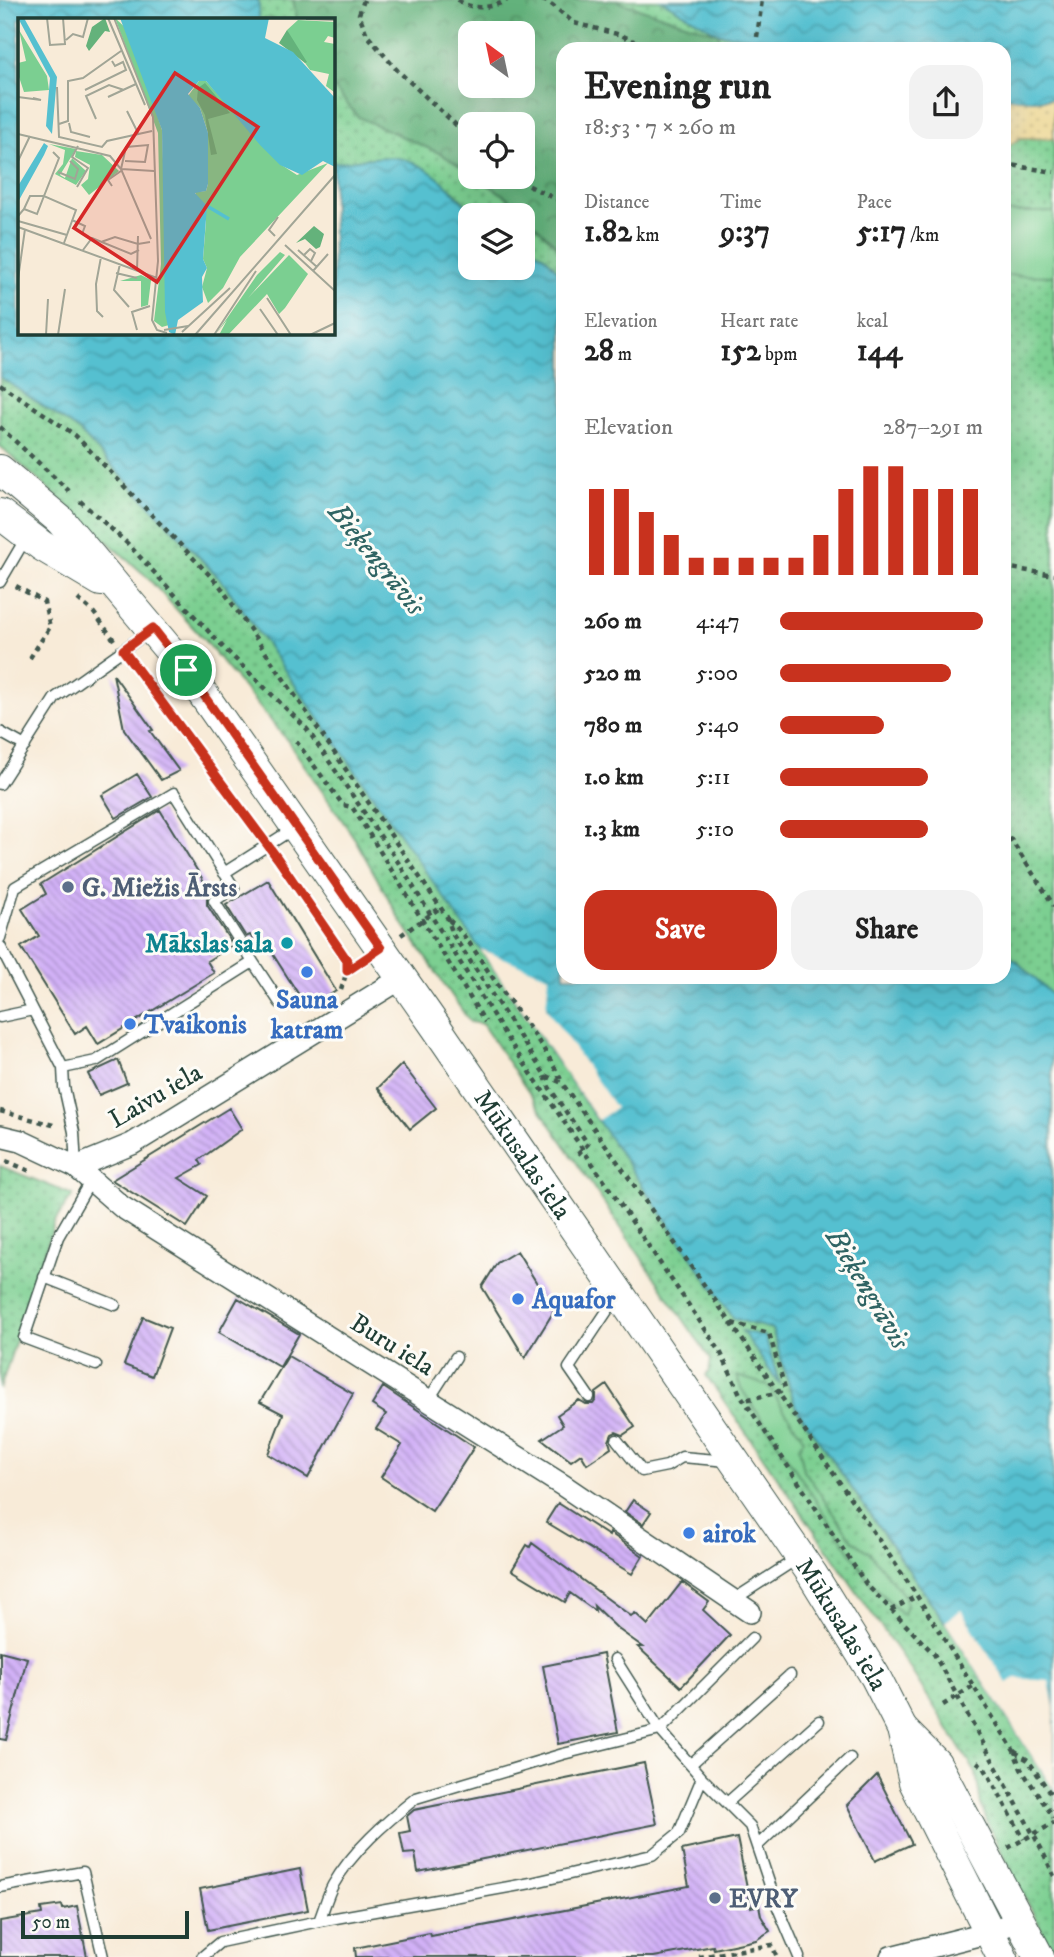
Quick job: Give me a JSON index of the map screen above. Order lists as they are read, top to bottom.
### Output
{
  "streets": {
    "main road": ["Mūkusalas iela"],
    "street": ["Laivu iela", "Buru iela"]
  },
  "crossings": [
    ["Laivu iela", "Mūkusalas iela"],
    ["Laivu iela", "Buru iela"]
  ],
  "water": ["Bieķengrāvis"],
  "places": [
    "G. Miežis Ārsts",
    "Mākslas sala",
    "Sauna katram",
    "Tvaikonis",
    "Aquafor",
    "airok",
    "EVRY"
  ],
  "scale_bar": "50 m",
  "north": "top left",
  "page": {
    "heading": ["Evening run", "18:53 · 7 × 260 m"],
    "stats": [
      ["Distance", "1.82 km"],
      ["Time", "9:37"],
      ["Pace", "5:17 /km"],
      ["Elevation", "28 m"],
      ["Heart rate", "152 bpm"],
      ["kcal", "144"]
    ],
    "chart": ["Elevation", "287–291 m"],
    "list": [
      {
        "name": "260 m",
        "note": "4:47"
      },
      {
        "name": "520 m",
        "note": "5:00"
      },
      {
        "name": "780 m",
        "note": "5:40"
      },
      {
        "name": "1.0 km",
        "note": "5:11"
      },
      {
        "name": "1.3 km",
        "note": "5:10"
      }
    ],
    "buttons": ["Save", "Share"],
    "scale": "50 m"
  }
}
